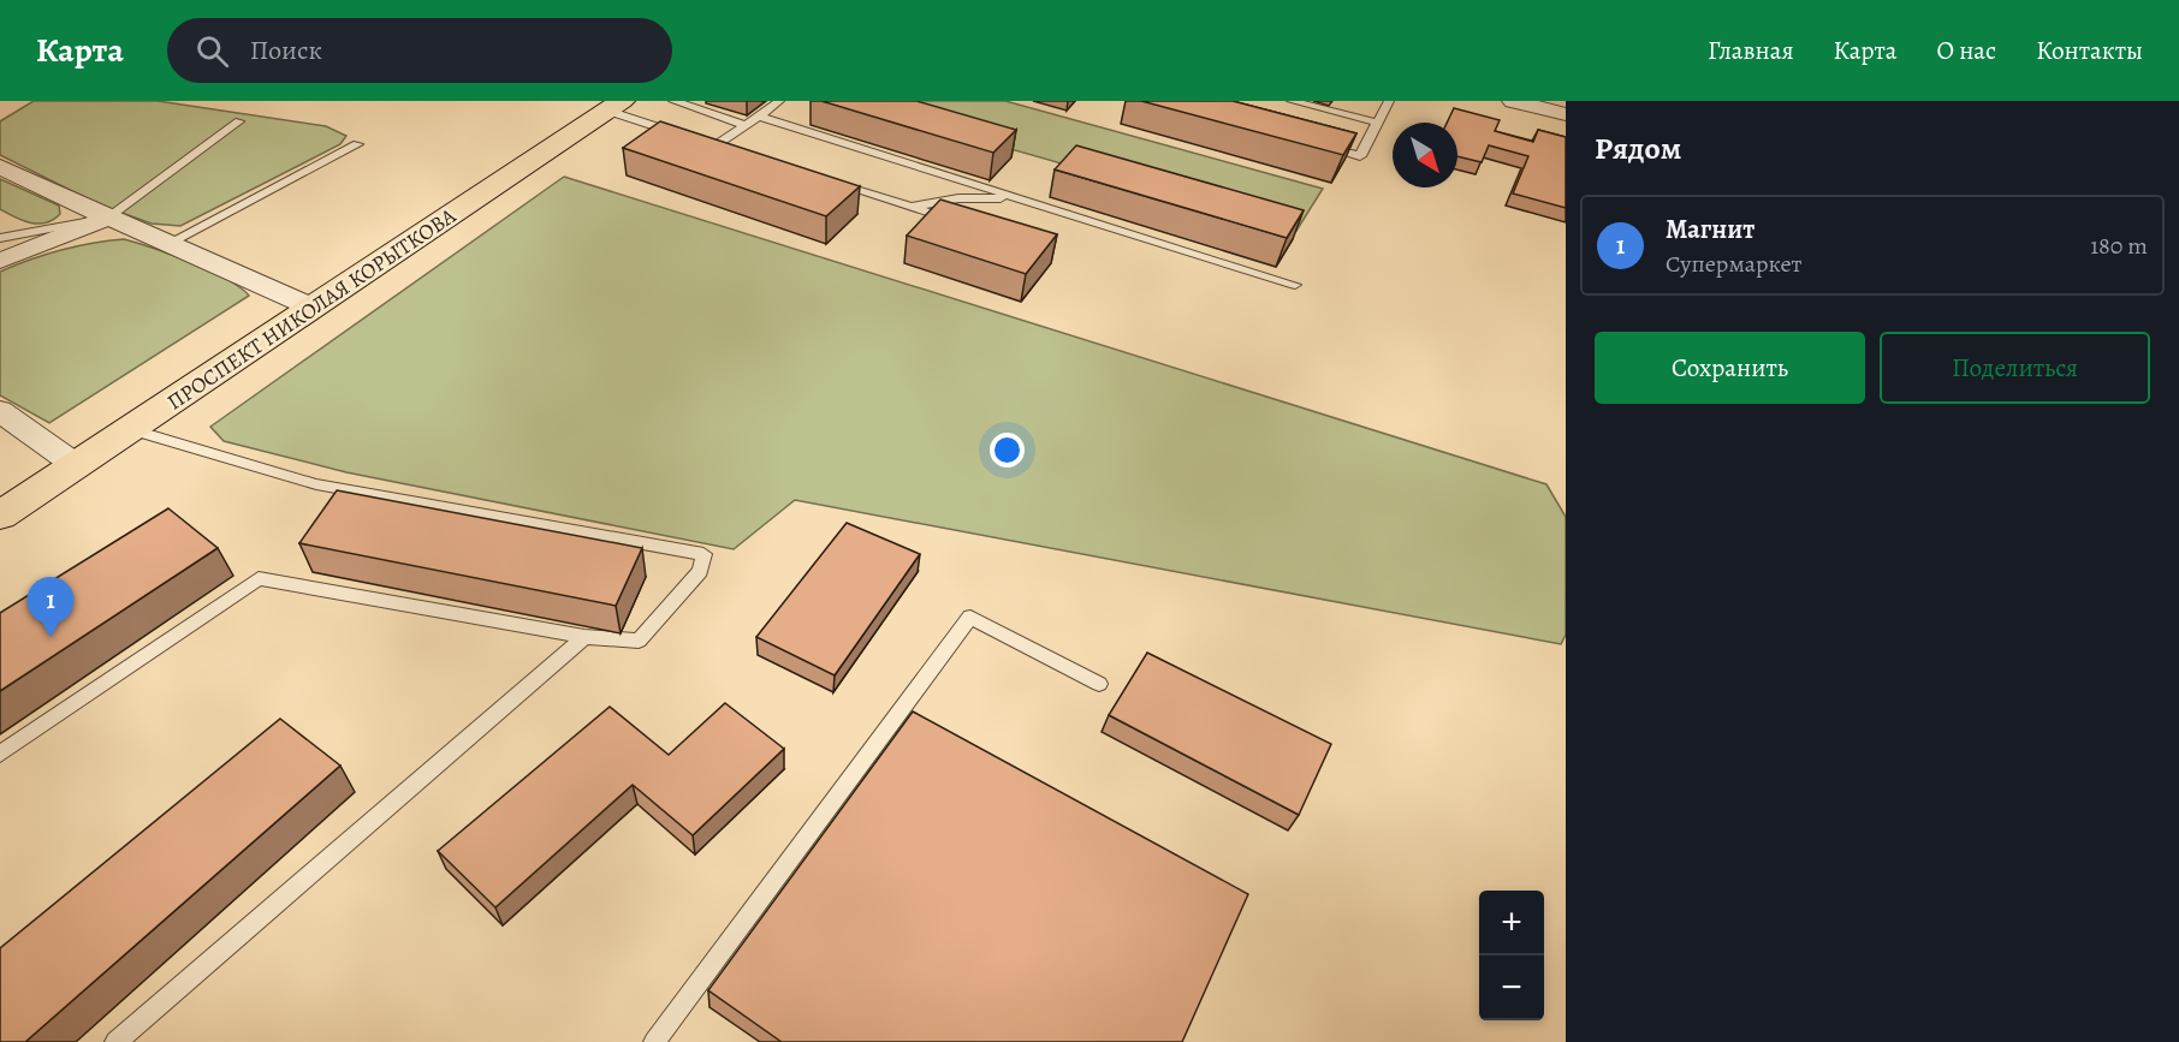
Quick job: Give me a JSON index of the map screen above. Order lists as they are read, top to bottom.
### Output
{
  "streets": {
    "main road": ["ПРОСПЕКТ НИКОЛАЯ КОРЫТКОВА"]
  },
  "north": "bottom right",
  "page": {
    "header": "Карта",
    "search": "Поиск",
    "nav": [
      "Главная",
      "Карта",
      "О нас",
      "Контакты"
    ],
    "heading": "Рядом",
    "list": [
      {
        "mark": "1",
        "name": "Магнит",
        "note": "Супермаркет",
        "value": "180 m"
      }
    ],
    "buttons": ["Сохранить", "Поделиться"],
    "pins": "1",
    "map_buttons": ["+", "−"]
  }
}
